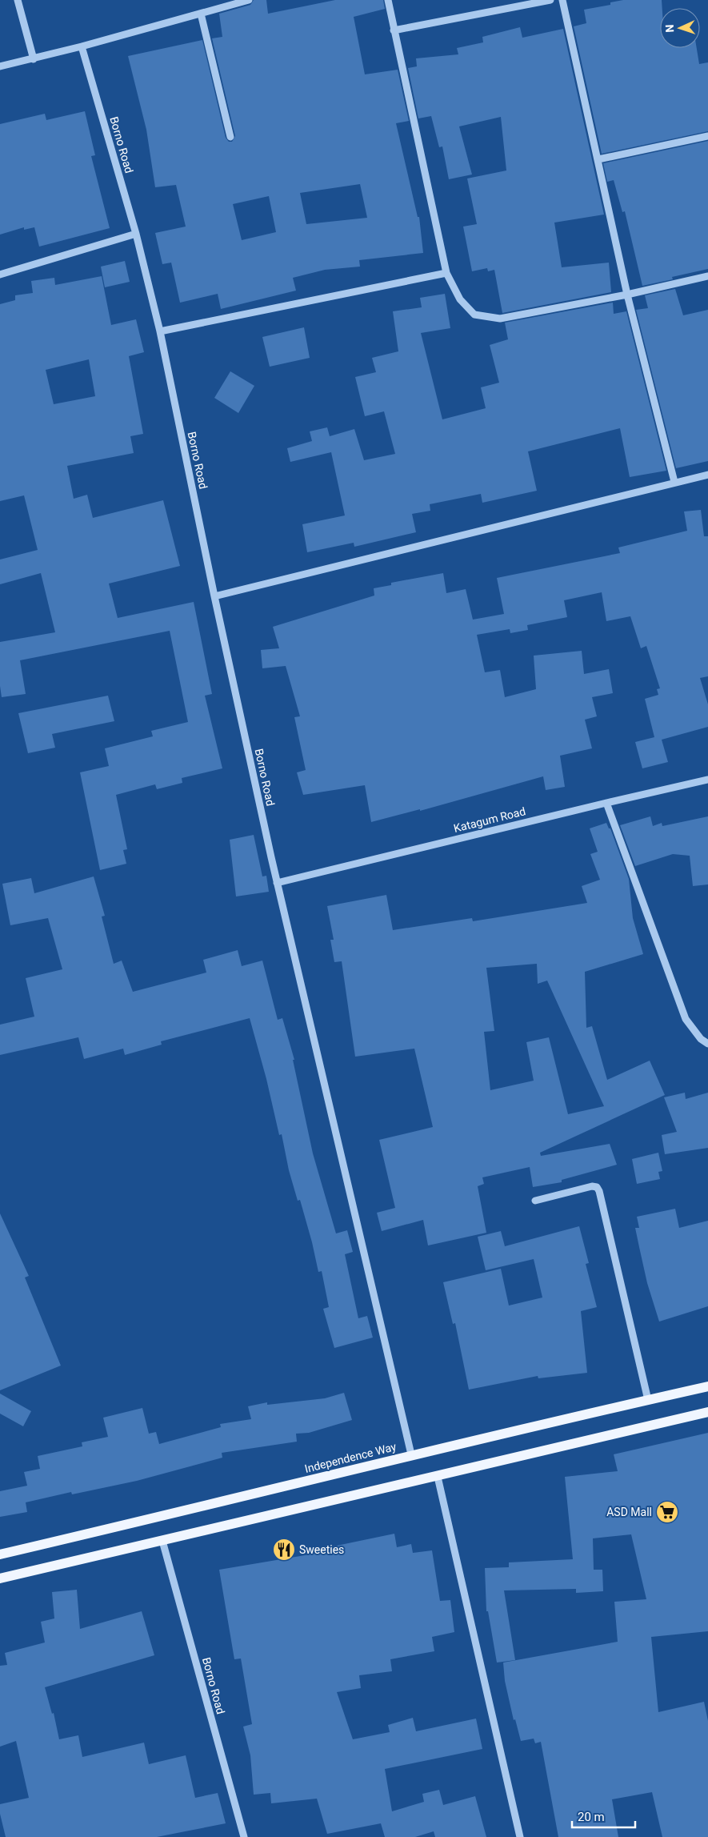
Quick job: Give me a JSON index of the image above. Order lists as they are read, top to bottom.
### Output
{
  "streets": {
    "main road": ["Independence Way"],
    "street": ["Borno Road", "Katagum Road"]
  },
  "crossings": [
    ["Borno Road", "Katagum Road"],
    ["Borno Road", "Independence Way"]
  ],
  "places": {
    "supermarket": ["ASD Mall"],
    "restaurant": ["Sweeties"]
  },
  "scale_bar": "20 m",
  "north": "left"
}
